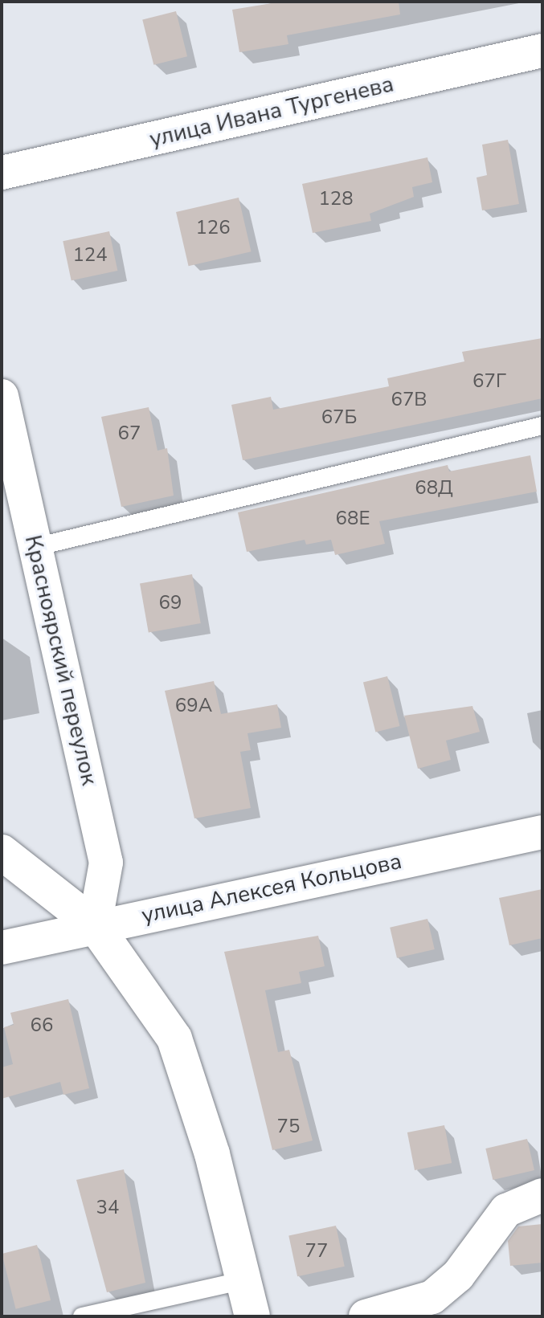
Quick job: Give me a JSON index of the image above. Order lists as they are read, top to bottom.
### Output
{
  "streets": {
    "street": ["улица Ивана Тургенева", "Красноярский переулок", "улица Алексея Кольцова"]
  },
  "crossings": [
    ["Красноярский переулок", "улица Алексея Кольцова"]
  ],
  "house_numbers": [
    "128",
    "126",
    "124",
    "67Г",
    "67В",
    "67Б",
    "67",
    "68Д",
    "68Е",
    "69",
    "69А",
    "66",
    "75",
    "34",
    "77"
  ]
}
